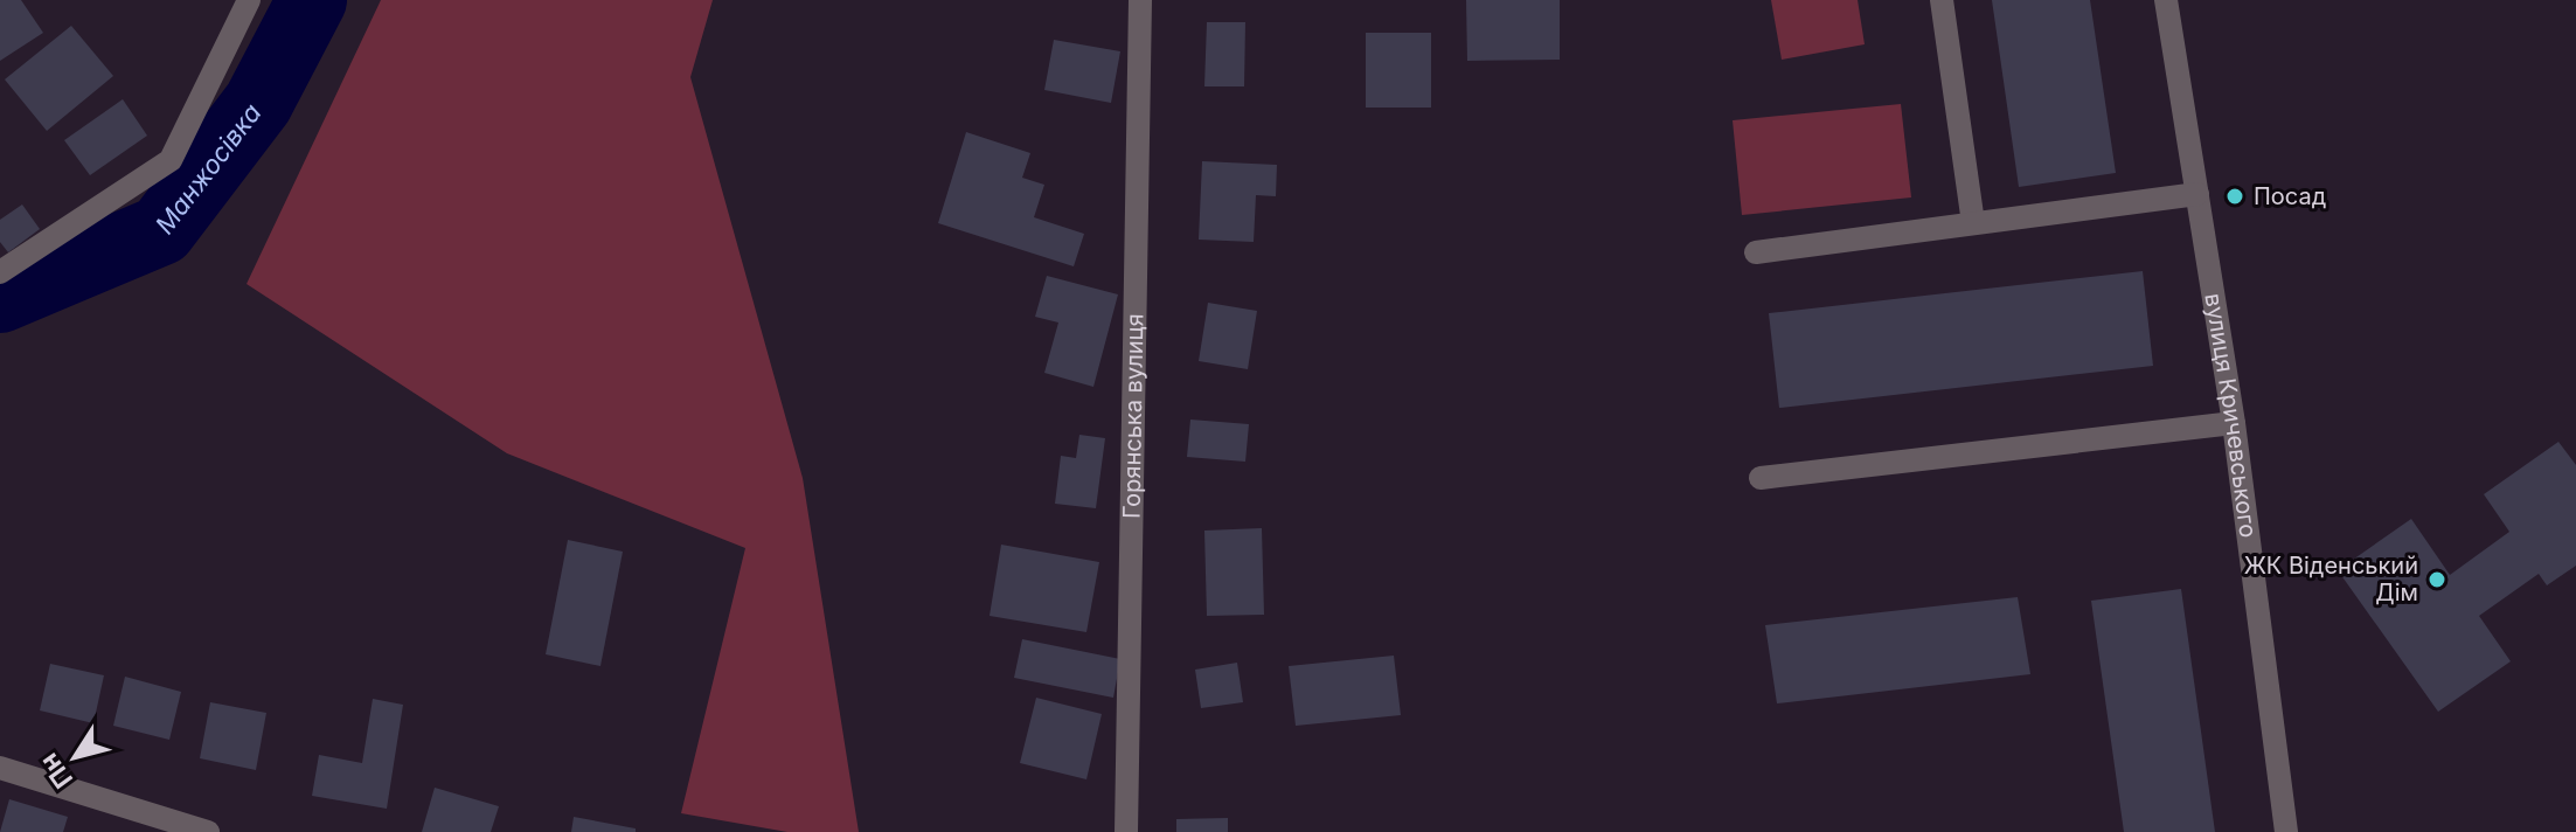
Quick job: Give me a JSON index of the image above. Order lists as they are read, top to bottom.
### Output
{
  "streets": {
    "street": ["вулиця Кричевського", "Горянська вулиця"]
  },
  "water": ["Манжосівка"],
  "places": ["Посад", "ЖК Віденський Дім"],
  "north": "bottom left"
}
